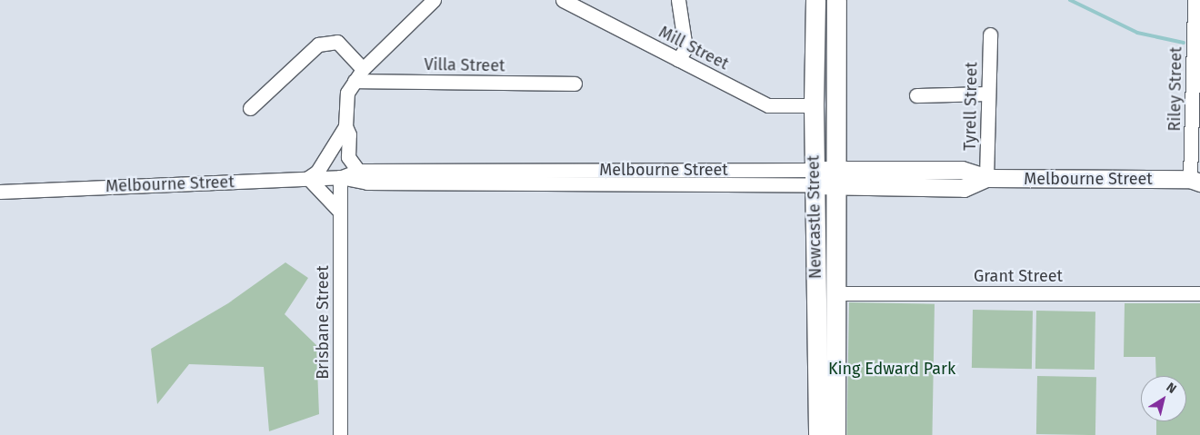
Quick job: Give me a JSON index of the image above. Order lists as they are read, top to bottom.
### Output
{
  "streets": {
    "highway": ["Newcastle Street"],
    "main road": ["Melbourne Street"],
    "street": [
      "Mill Street",
      "Villa Street",
      "Riley Street",
      "Tyrell Street",
      "Grant Street",
      "Brisbane Street"
    ]
  },
  "crossings": [
    ["Mill Street", "Newcastle Street"],
    ["Riley Street", "Melbourne Street"],
    ["Tyrell Street", "Melbourne Street"],
    ["Melbourne Street", "Newcastle Street"],
    ["Melbourne Street", "Brisbane Street"],
    ["Newcastle Street", "Grant Street"]
  ],
  "parks": ["King Edward Park"],
  "north": "top right"
}
